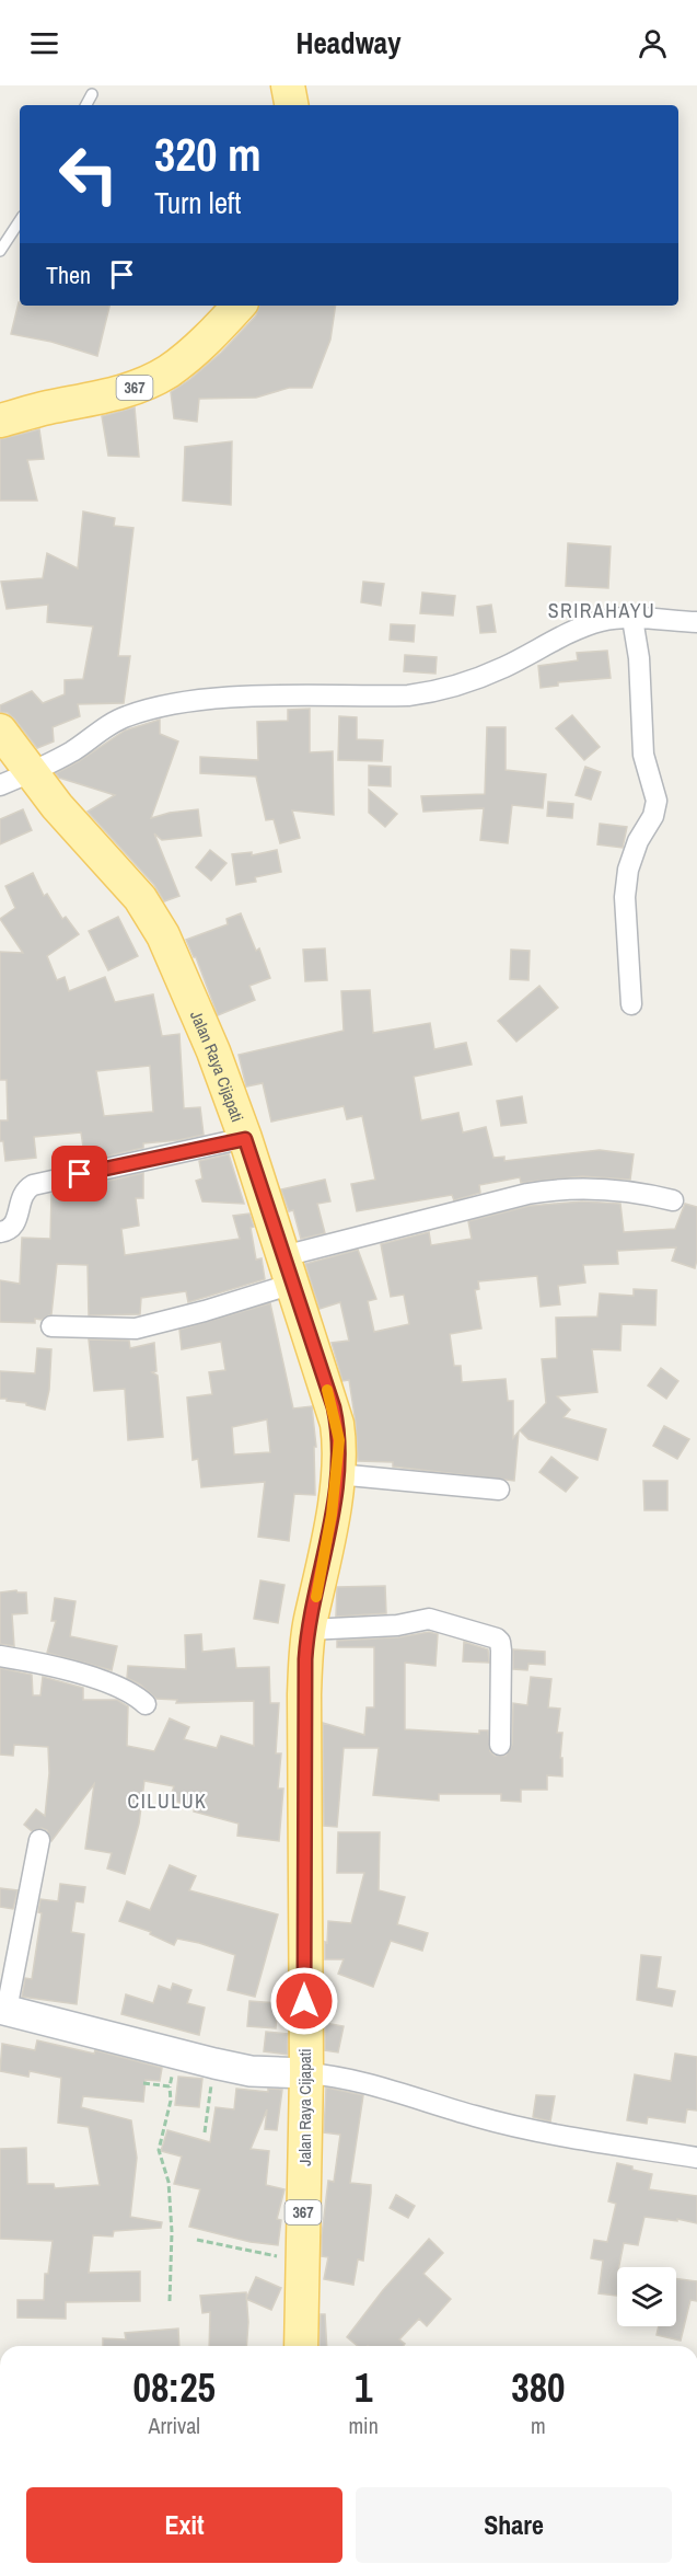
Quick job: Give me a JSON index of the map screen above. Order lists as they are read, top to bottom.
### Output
{
  "streets": {
    "main road": ["367", "Jalan Raya Cijapati"]
  },
  "districts": ["SRIRAHAYU", "CILULUK"],
  "page": {
    "header": "Headway",
    "turn": ["320 m", "Turn left"],
    "then": "Then",
    "eta": [
      "08:25",
      "Arrival",
      "1",
      "min",
      "380",
      "m"
    ],
    "buttons": ["Exit", "Share"]
  }
}
